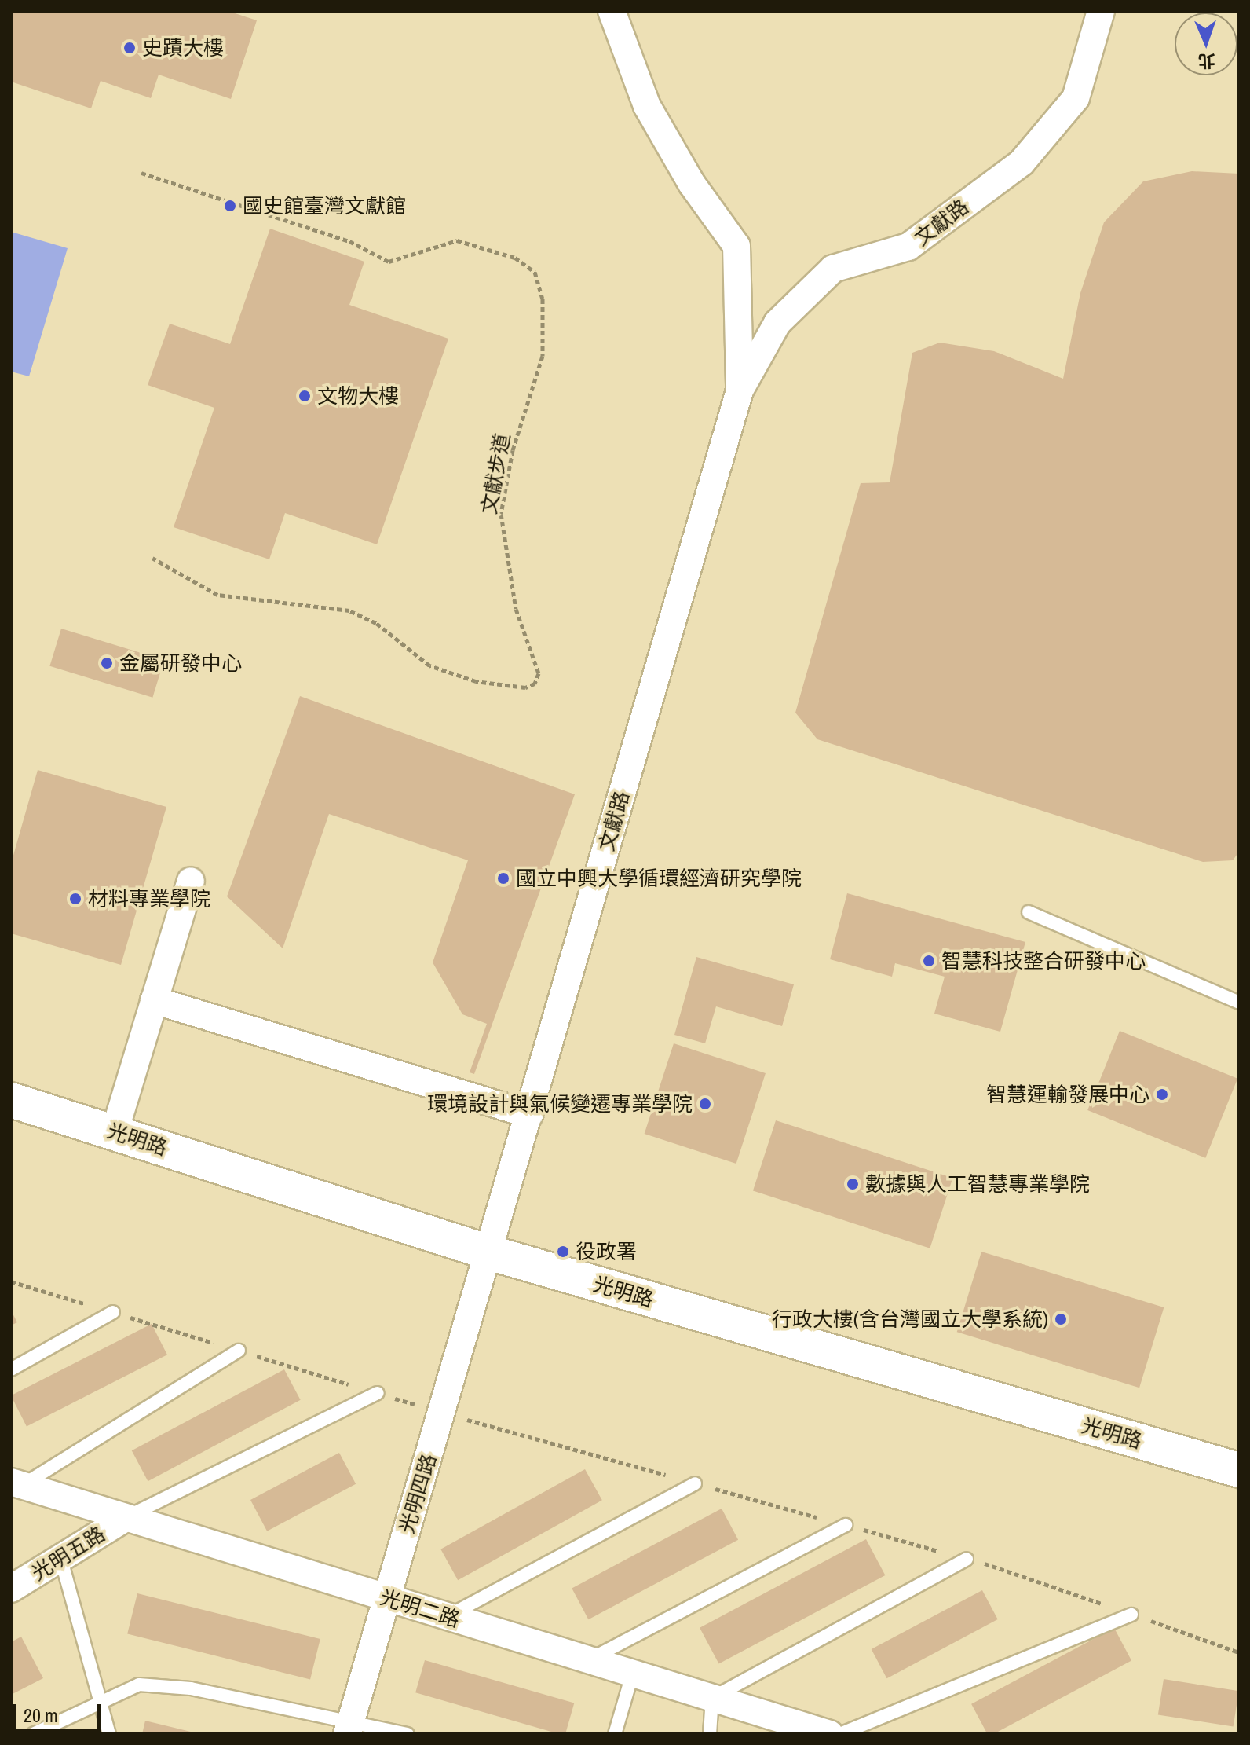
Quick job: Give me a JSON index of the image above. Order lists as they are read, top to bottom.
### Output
{
  "streets": {
    "street": [
      "文獻路",
      "光明路",
      "光明四路",
      "光明五路",
      "光明二路"
    ],
    "path": ["文獻步道"]
  },
  "crossings": [
    ["文獻路", "光明路"],
    ["文獻路", "光明四路"],
    ["光明路", "光明四路"],
    ["光明四路", "光明二路"],
    ["光明五路", "光明二路"]
  ],
  "places": [
    "史蹟大樓",
    "國史館臺灣文獻館",
    "文物大樓",
    "金屬研發中心",
    "國立中興大學循環經濟研究學院",
    "材料專業學院",
    "智慧科技整合研發中心",
    "智慧運輸發展中心",
    "環境設計與氣候變遷專業學院",
    "數據與人工智慧專業學院",
    "役政署",
    "行政大樓(含台灣國立大學系統)"
  ],
  "scale_bar": "20 m",
  "north": "bottom"
}
